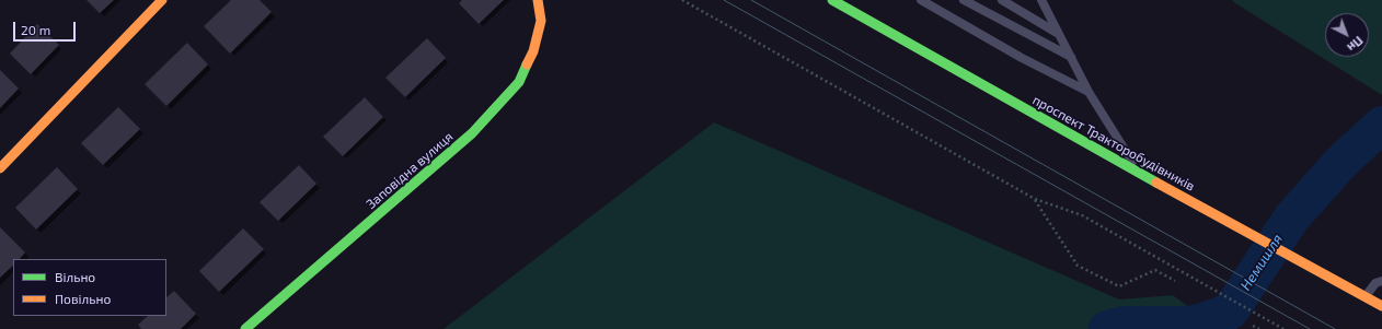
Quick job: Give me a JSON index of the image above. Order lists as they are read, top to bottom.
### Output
{
  "streets": {
    "street": ["проспект Тракторобудівників", "Заповідна вулиця"]
  },
  "water": ["Немишля"],
  "legend": ["Вільно", "Повільно"],
  "scale_bar": "20 m",
  "north": "bottom right"
}
